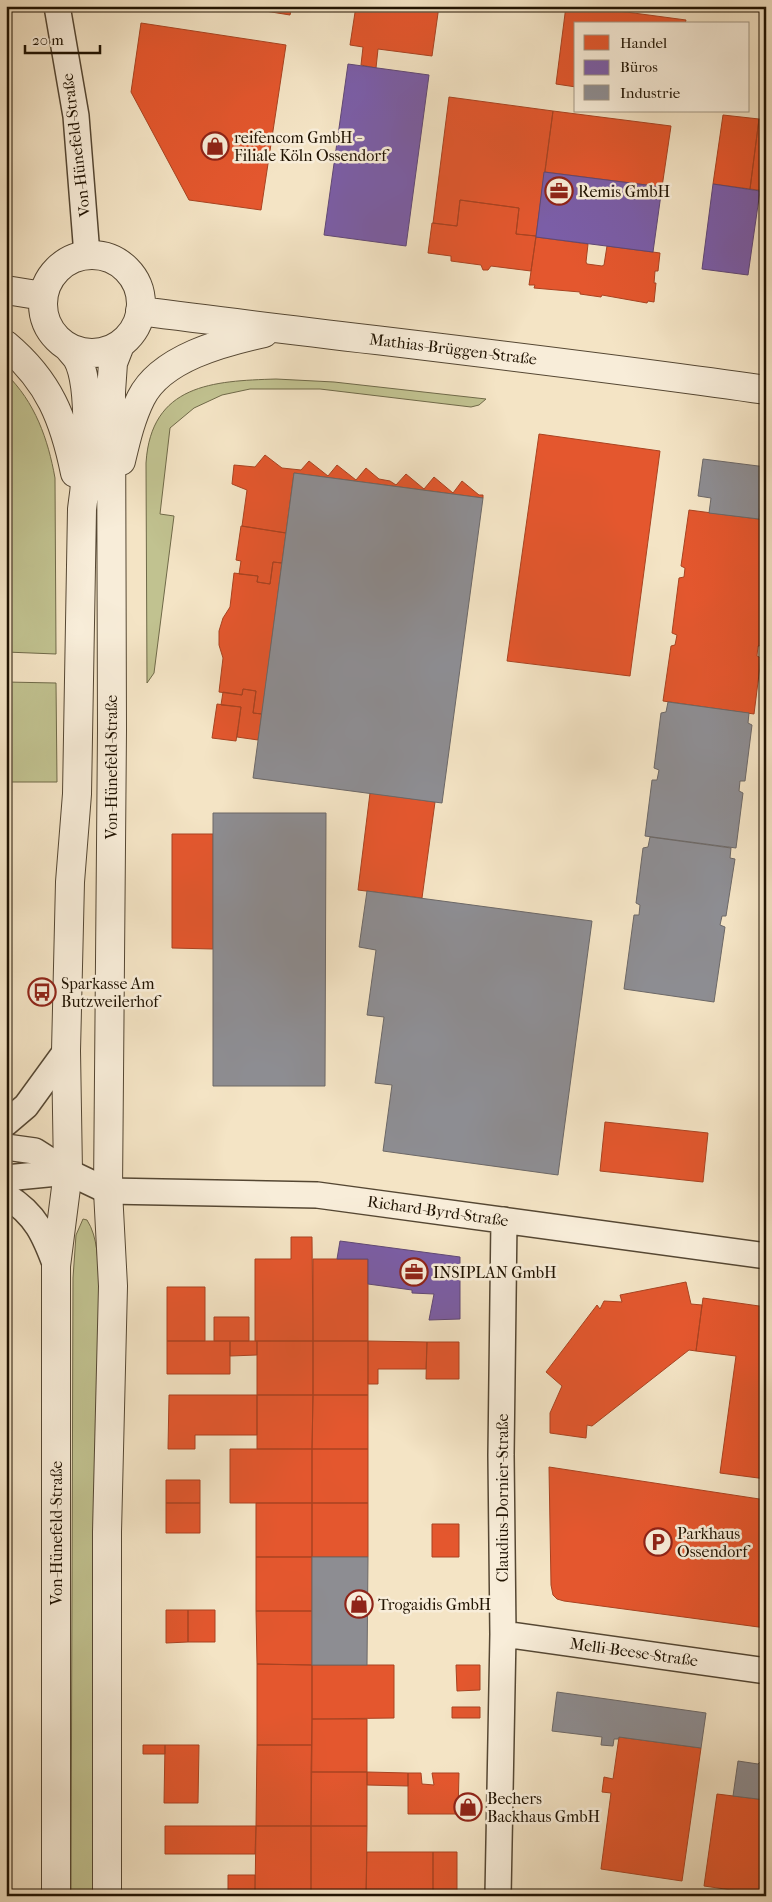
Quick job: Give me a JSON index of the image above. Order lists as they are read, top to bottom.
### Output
{
  "streets": {
    "street": [
      "Von-Hünefeld-Straße",
      "Mathias-Brüggen-Straße",
      "Richard-Byrd-Straße",
      "Claudius-Dornier-Straße",
      "Melli-Beese-Straße"
    ]
  },
  "crossings": [
    ["Von-Hünefeld-Straße", "Mathias-Brüggen-Straße"],
    ["Von-Hünefeld-Straße", "Richard-Byrd-Straße"],
    ["Richard-Byrd-Straße", "Claudius-Dornier-Straße"],
    ["Claudius-Dornier-Straße", "Melli-Beese-Straße"]
  ],
  "places": {
    "shop": ["reifencom GmbH - Filiale Köln Ossendorf", "Trogaidis GmbH", "Bechers Backhaus GmbH"],
    "office": ["Remis GmbH", "INSIPLAN GmbH"],
    "bus stop": ["Sparkasse Am Butzweilerhof"],
    "parking": ["Parkhaus Ossendorf"]
  },
  "legend": ["Handel", "Büros", "Industrie"],
  "scale_bar": "20 m"
}
